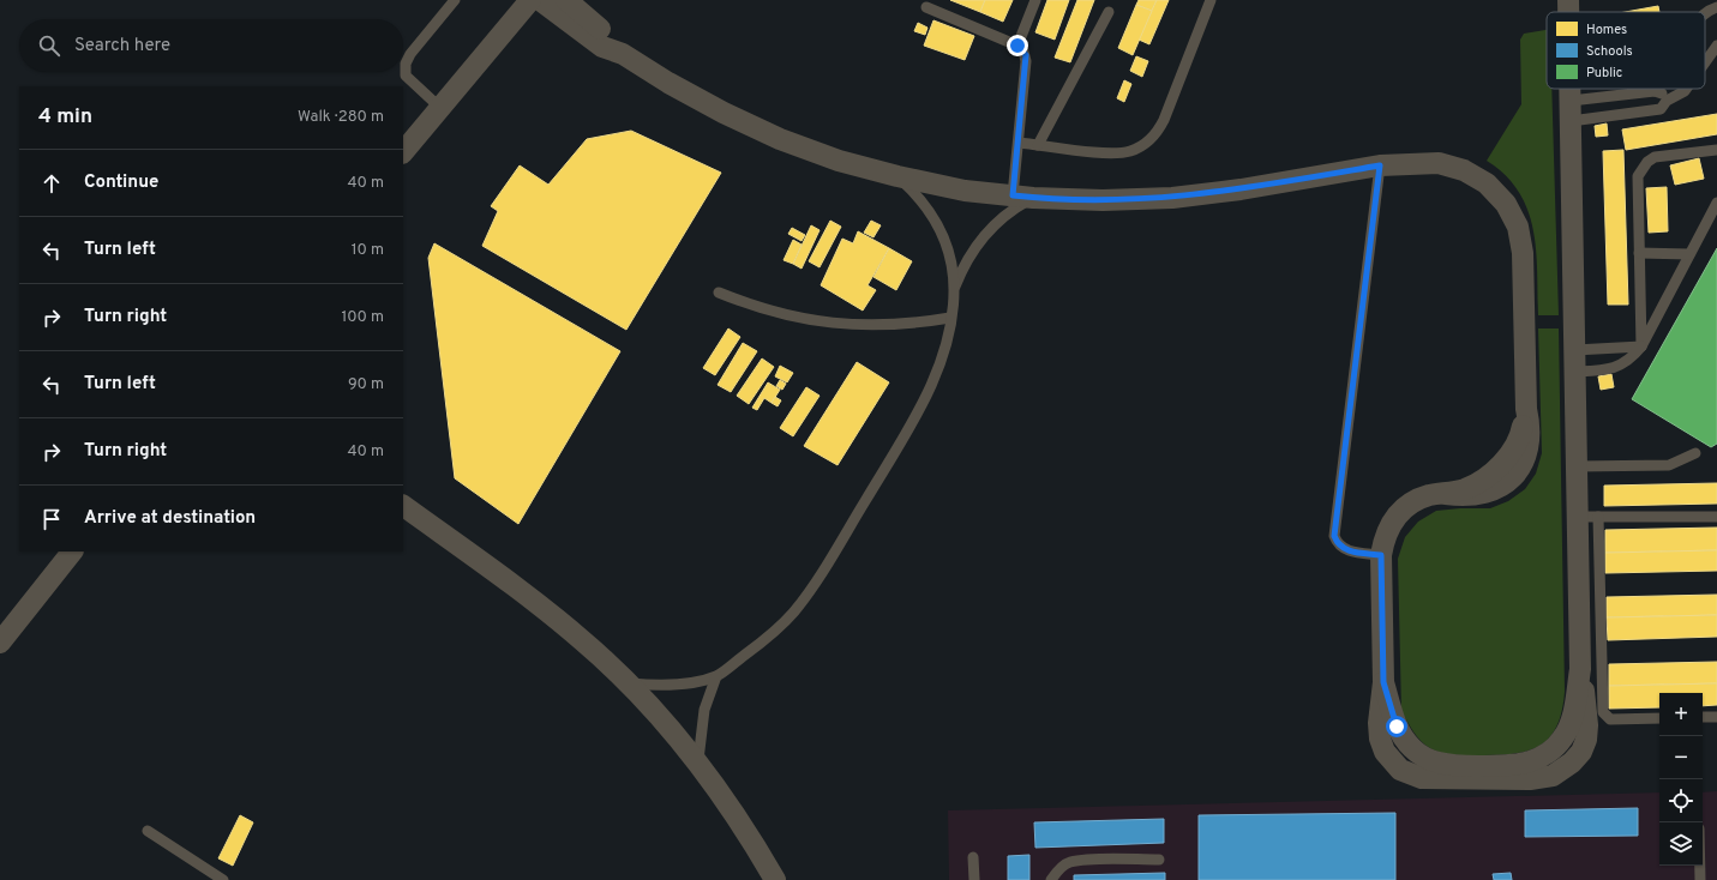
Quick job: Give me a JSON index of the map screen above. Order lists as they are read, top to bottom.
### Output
{
  "legend": ["Homes", "Schools", "Public"],
  "page": {
    "search": "Search here",
    "heading": ["4 min", "Walk · 280 m"],
    "list": [
      ["Continue", "40 m"],
      ["Turn left", "10 m"],
      ["Turn right", "100 m"],
      ["Turn left", "90 m"],
      ["Turn right", "40 m"],
      "Arrive at destination"
    ],
    "map_buttons": ["+", "−"]
  }
}
